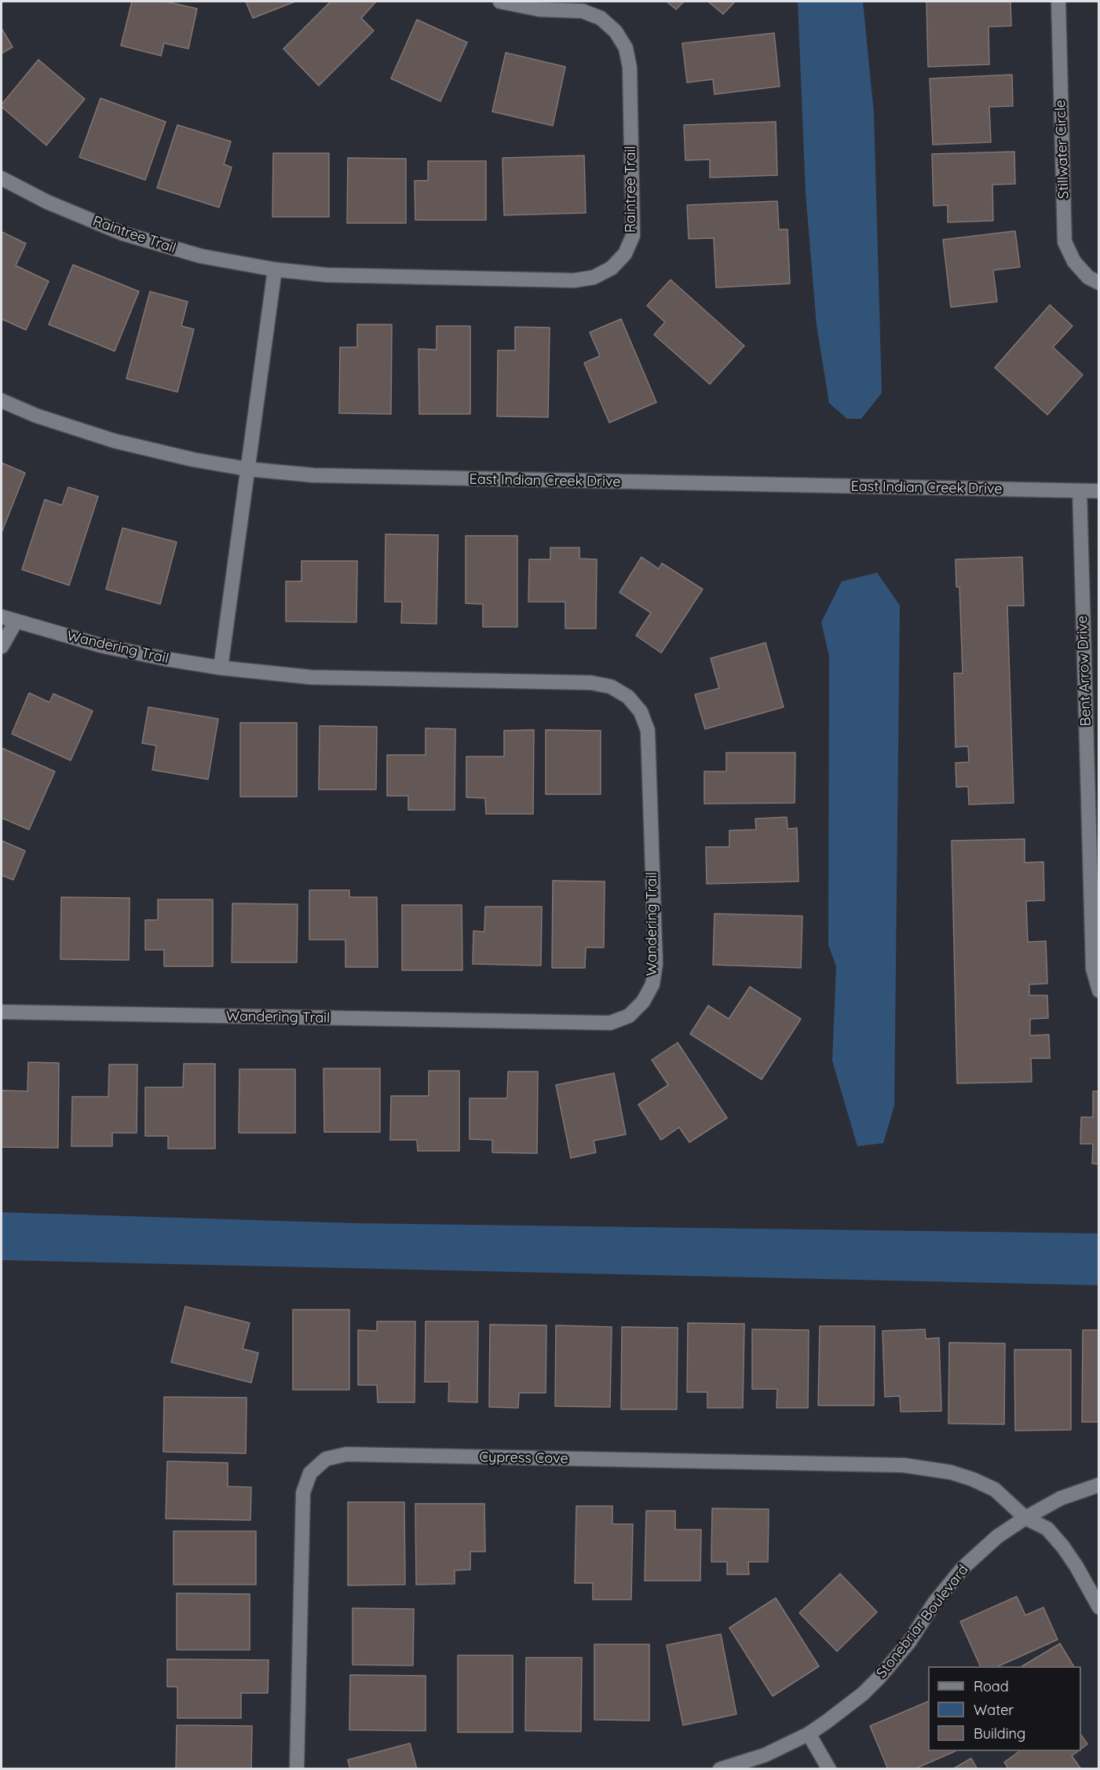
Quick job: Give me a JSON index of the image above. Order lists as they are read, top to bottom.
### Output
{
  "streets": {
    "street": [
      "Stillwater Circle",
      "Raintree Trail",
      "East Indian Creek Drive",
      "Wandering Trail",
      "Bent Arrow Drive",
      "Cypress Cove",
      "Stonebriar Boulevard"
    ]
  },
  "crossings": [
    ["East Indian Creek Drive", "Bent Arrow Drive"],
    ["Cypress Cove", "Stonebriar Boulevard"]
  ],
  "legend": ["Road", "Water", "Building"]
}
